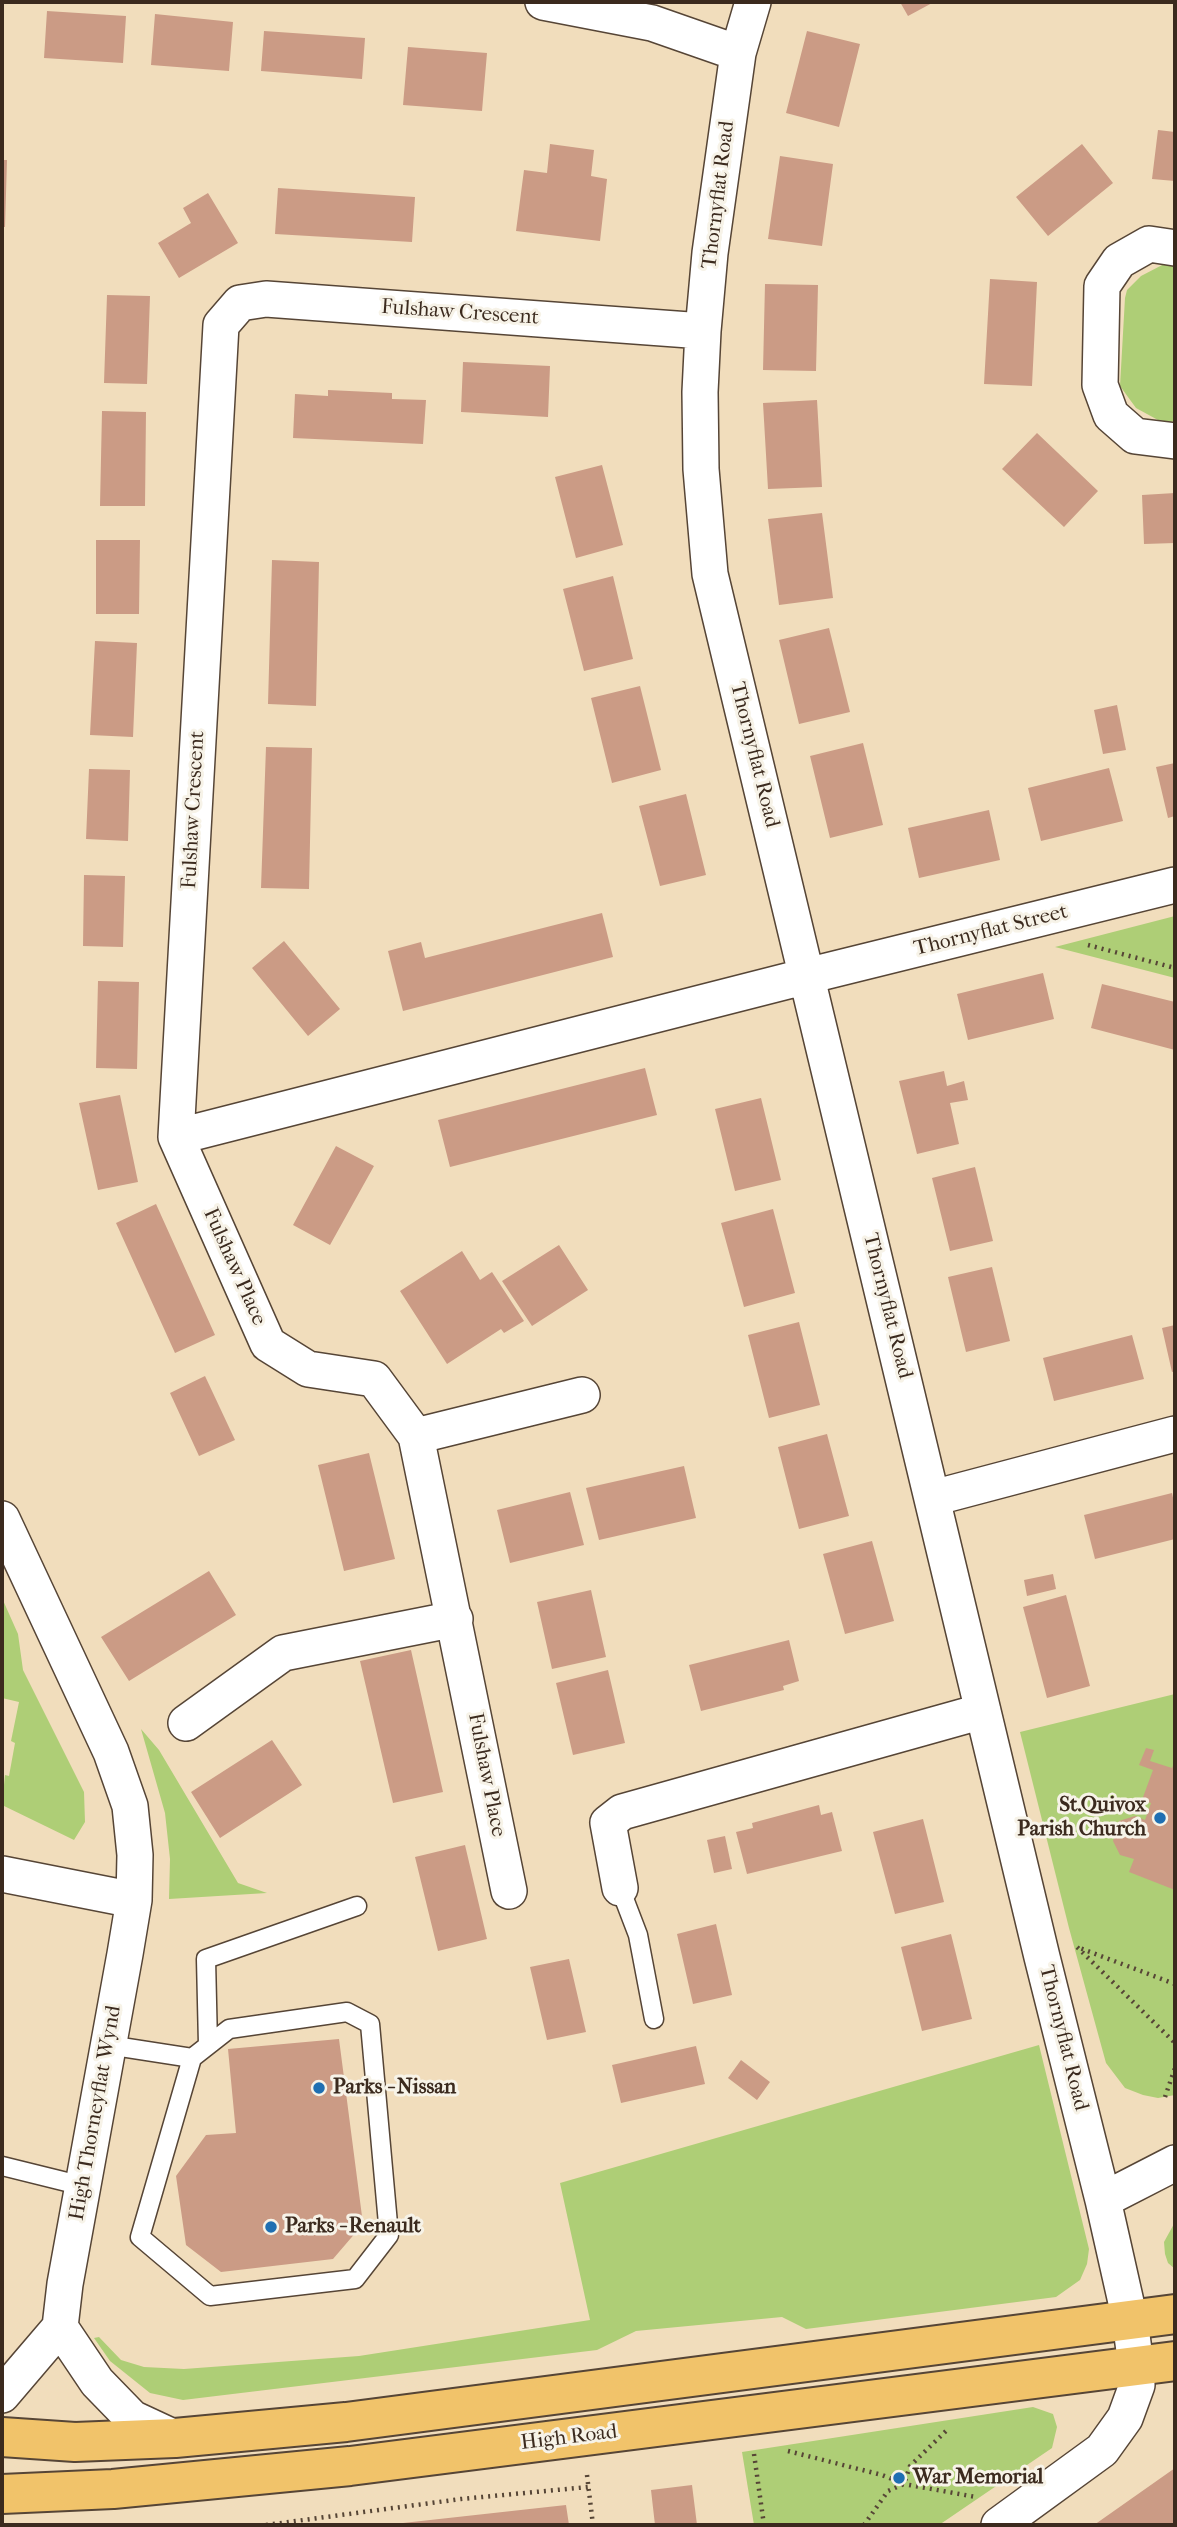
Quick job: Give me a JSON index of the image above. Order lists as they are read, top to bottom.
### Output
{
  "streets": {
    "main road": ["High Road"],
    "street": [
      "Thornyflat Road",
      "Fulshaw Crescent",
      "Thornyflat Street",
      "Fulshaw Place",
      "High Thorneyflat Wynd"
    ]
  },
  "crossings": [
    ["Thornyflat Road", "Fulshaw Crescent"],
    ["Thornyflat Road", "Thornyflat Street"],
    ["Thornyflat Road", "High Road"],
    ["Fulshaw Crescent", "Fulshaw Place"]
  ],
  "places": [
    "St.Quivox Parish Church",
    "Parks - Nissan",
    "Parks - Renault",
    "War Memorial"
  ]
}
